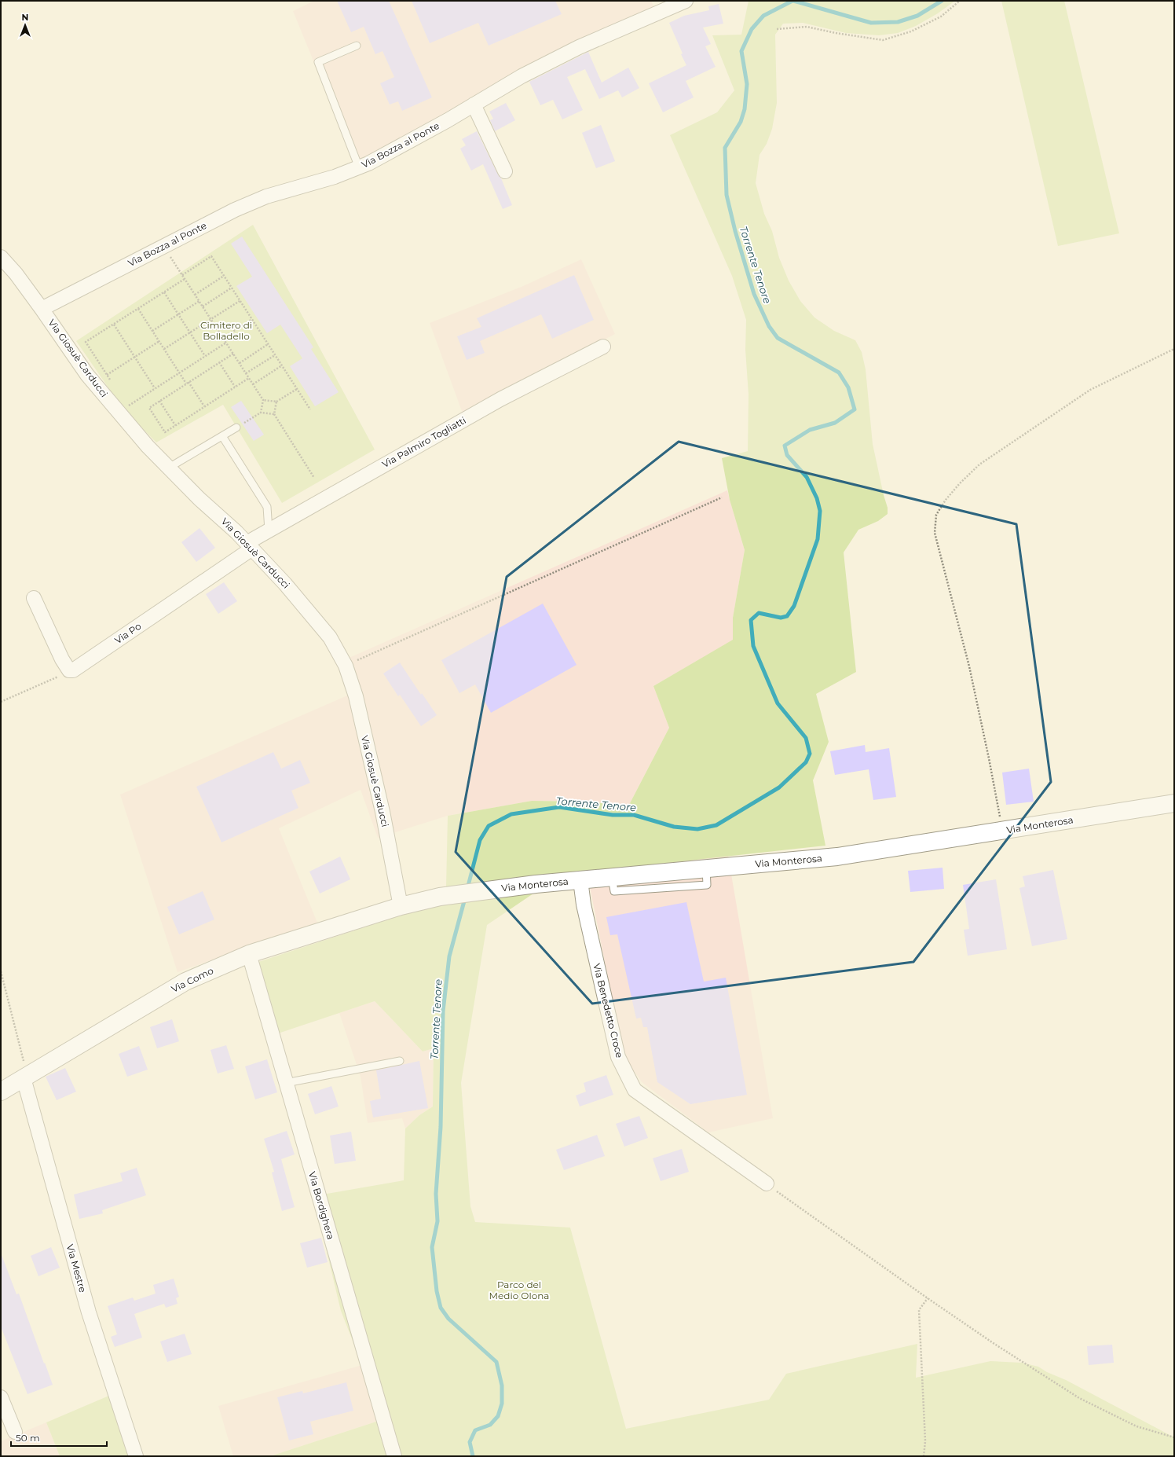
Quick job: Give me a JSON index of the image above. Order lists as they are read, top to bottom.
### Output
{
  "streets": {
    "main road": ["Via Monterosa", "Via Como"],
    "street": [
      "Via Bozza al Ponte",
      "Via Giosuè Carducci",
      "Via Palmiro Togliatti",
      "Via Po",
      "Via Benedetto Croce",
      "Via Bordighera",
      "Via Mestre"
    ]
  },
  "crossings": [
    ["Via Bozza al Ponte", "Via Giosuè Carducci"],
    ["Via Giosuè Carducci", "Via Palmiro Togliatti"],
    ["Via Giosuè Carducci", "Via Po"],
    ["Via Giosuè Carducci", "Via Monterosa"],
    ["Via Giosuè Carducci", "Via Como"],
    ["Via Palmiro Togliatti", "Via Po"],
    ["Via Monterosa", "Via Como"],
    ["Via Monterosa", "Via Benedetto Croce"],
    ["Via Como", "Via Bordighera"],
    ["Via Como", "Via Mestre"]
  ],
  "water": ["Torrente Tenore"],
  "parks": ["Cimitero di Bolladello", "Parco del Medio Olona"],
  "scale_bar": "50 m",
  "north": "top"
}
